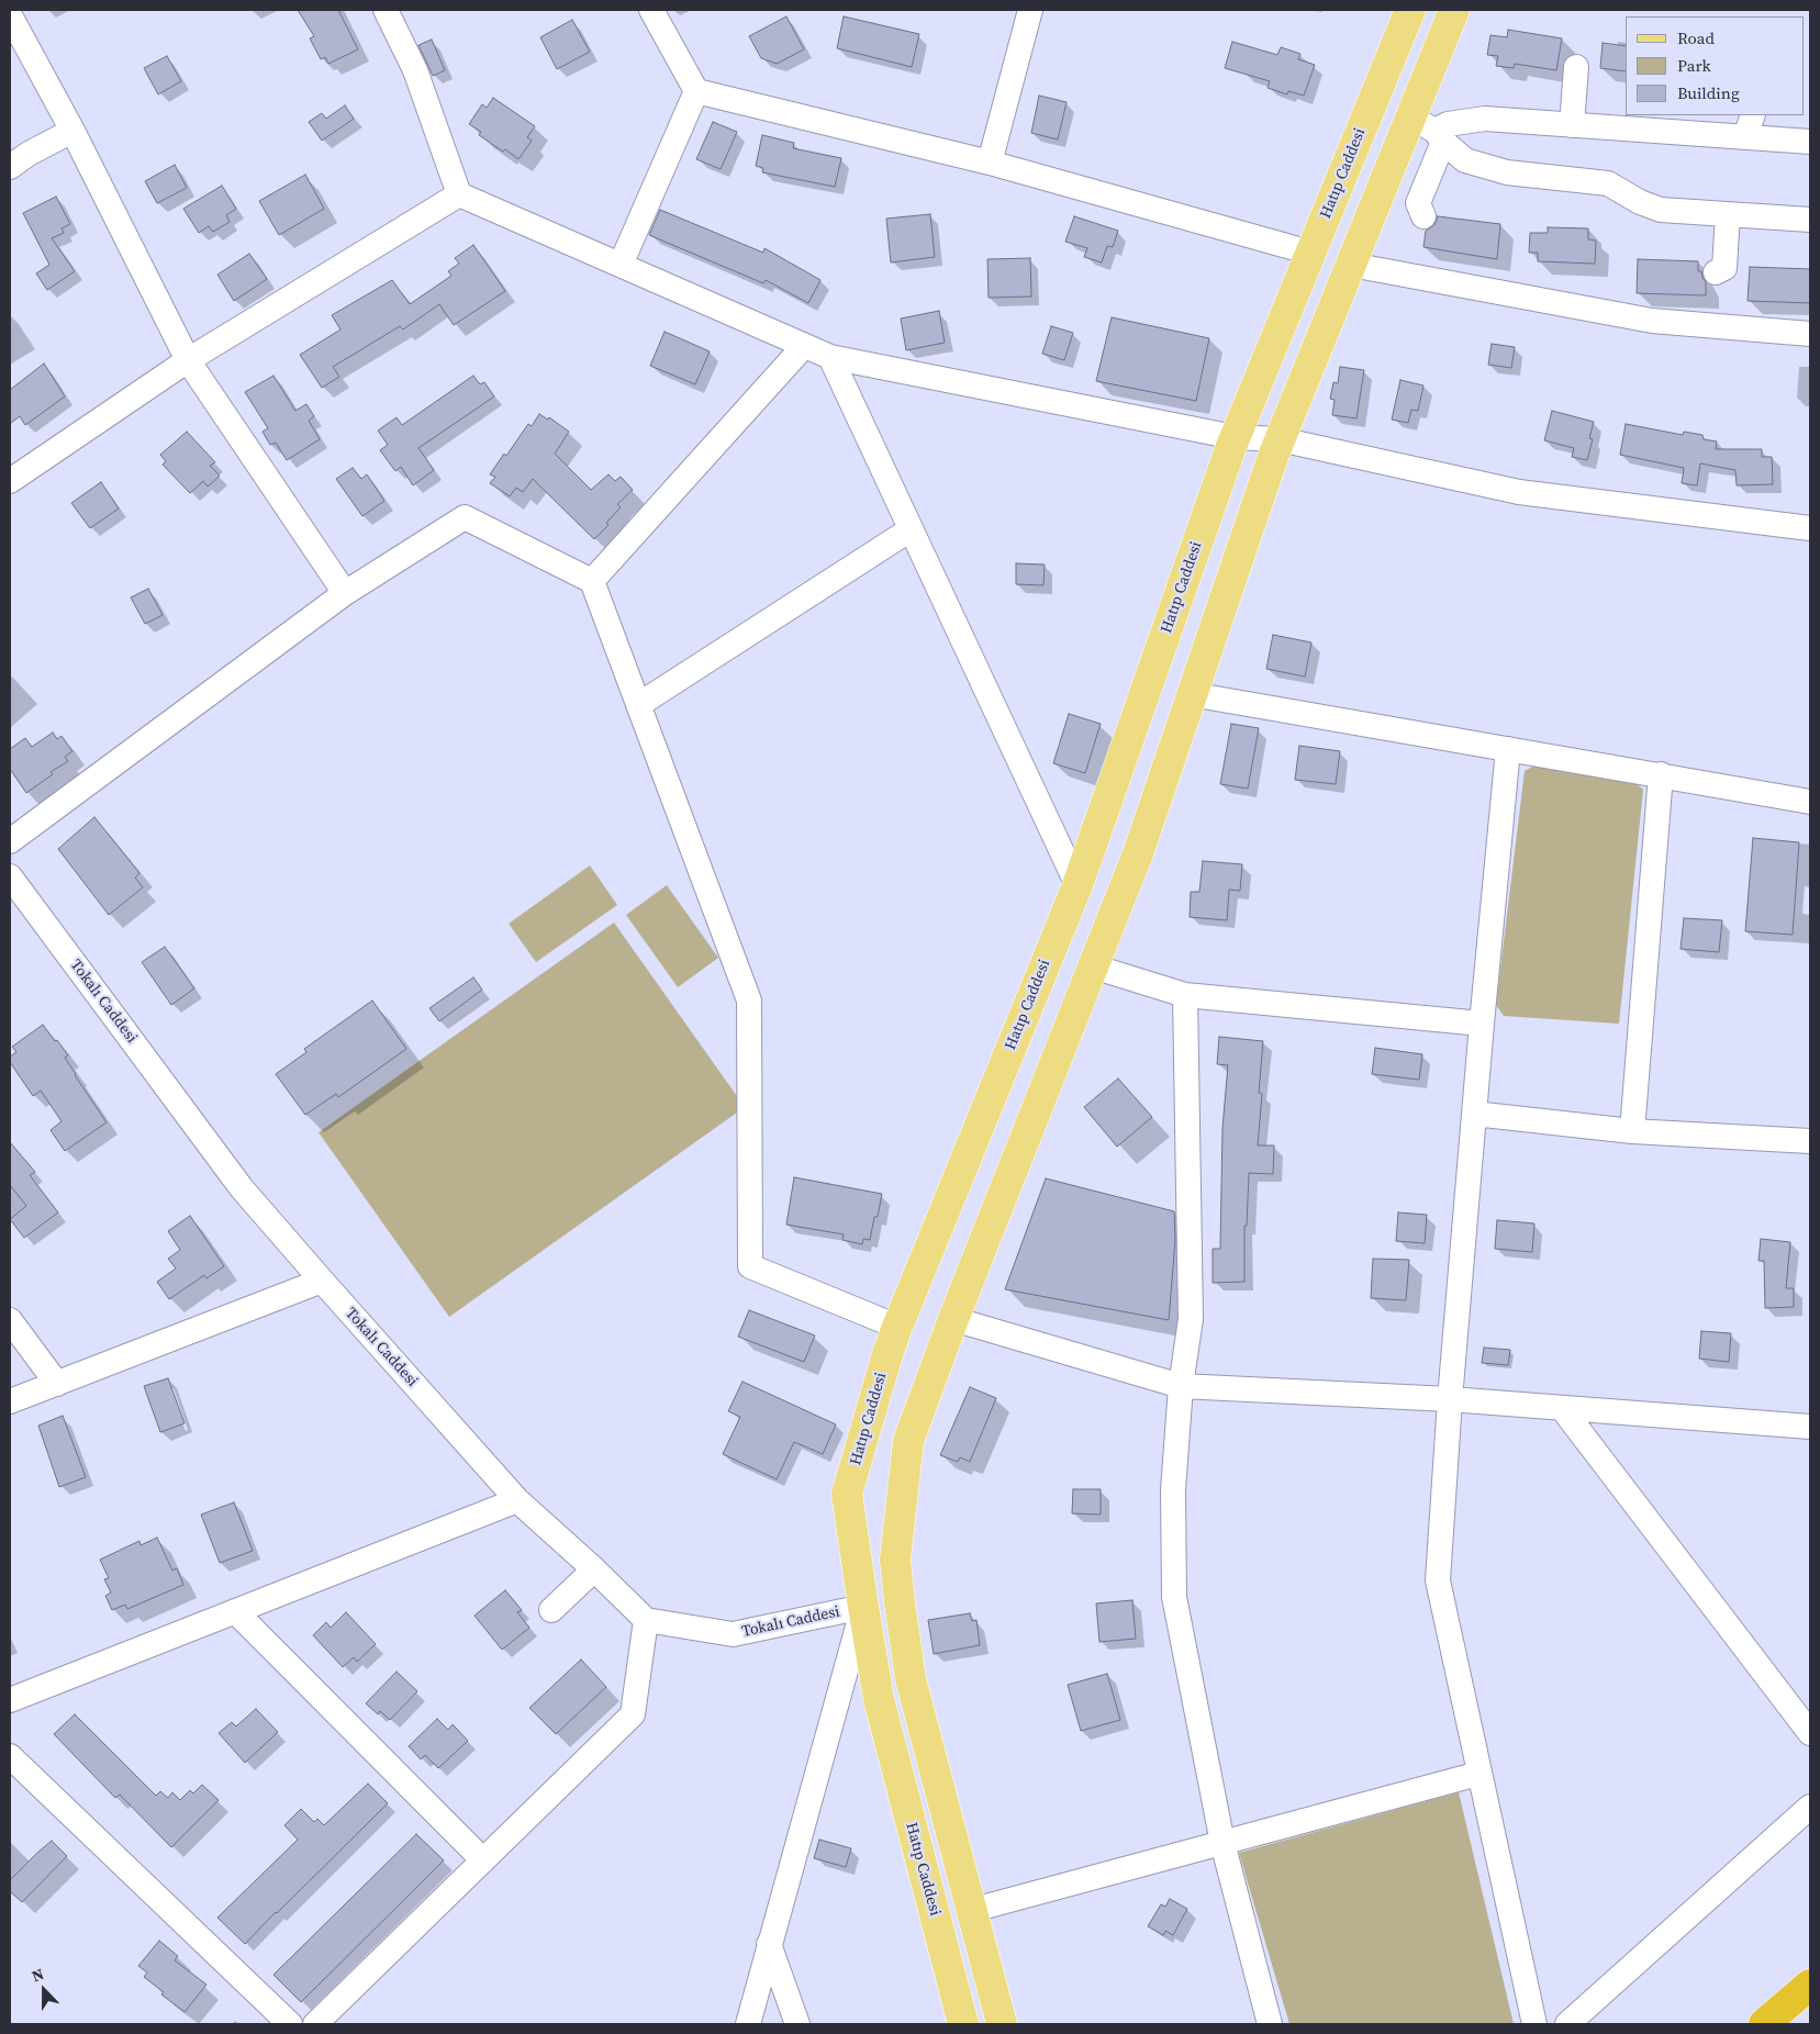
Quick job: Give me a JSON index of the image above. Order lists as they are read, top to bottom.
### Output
{
  "streets": {
    "main road": ["Hatıp Caddesi"],
    "street": ["Tokalı Caddesi"]
  },
  "crossings": [
    ["Hatıp Caddesi", "Tokalı Caddesi"]
  ],
  "legend": ["Road", "Park", "Building"],
  "north": "top"
}
